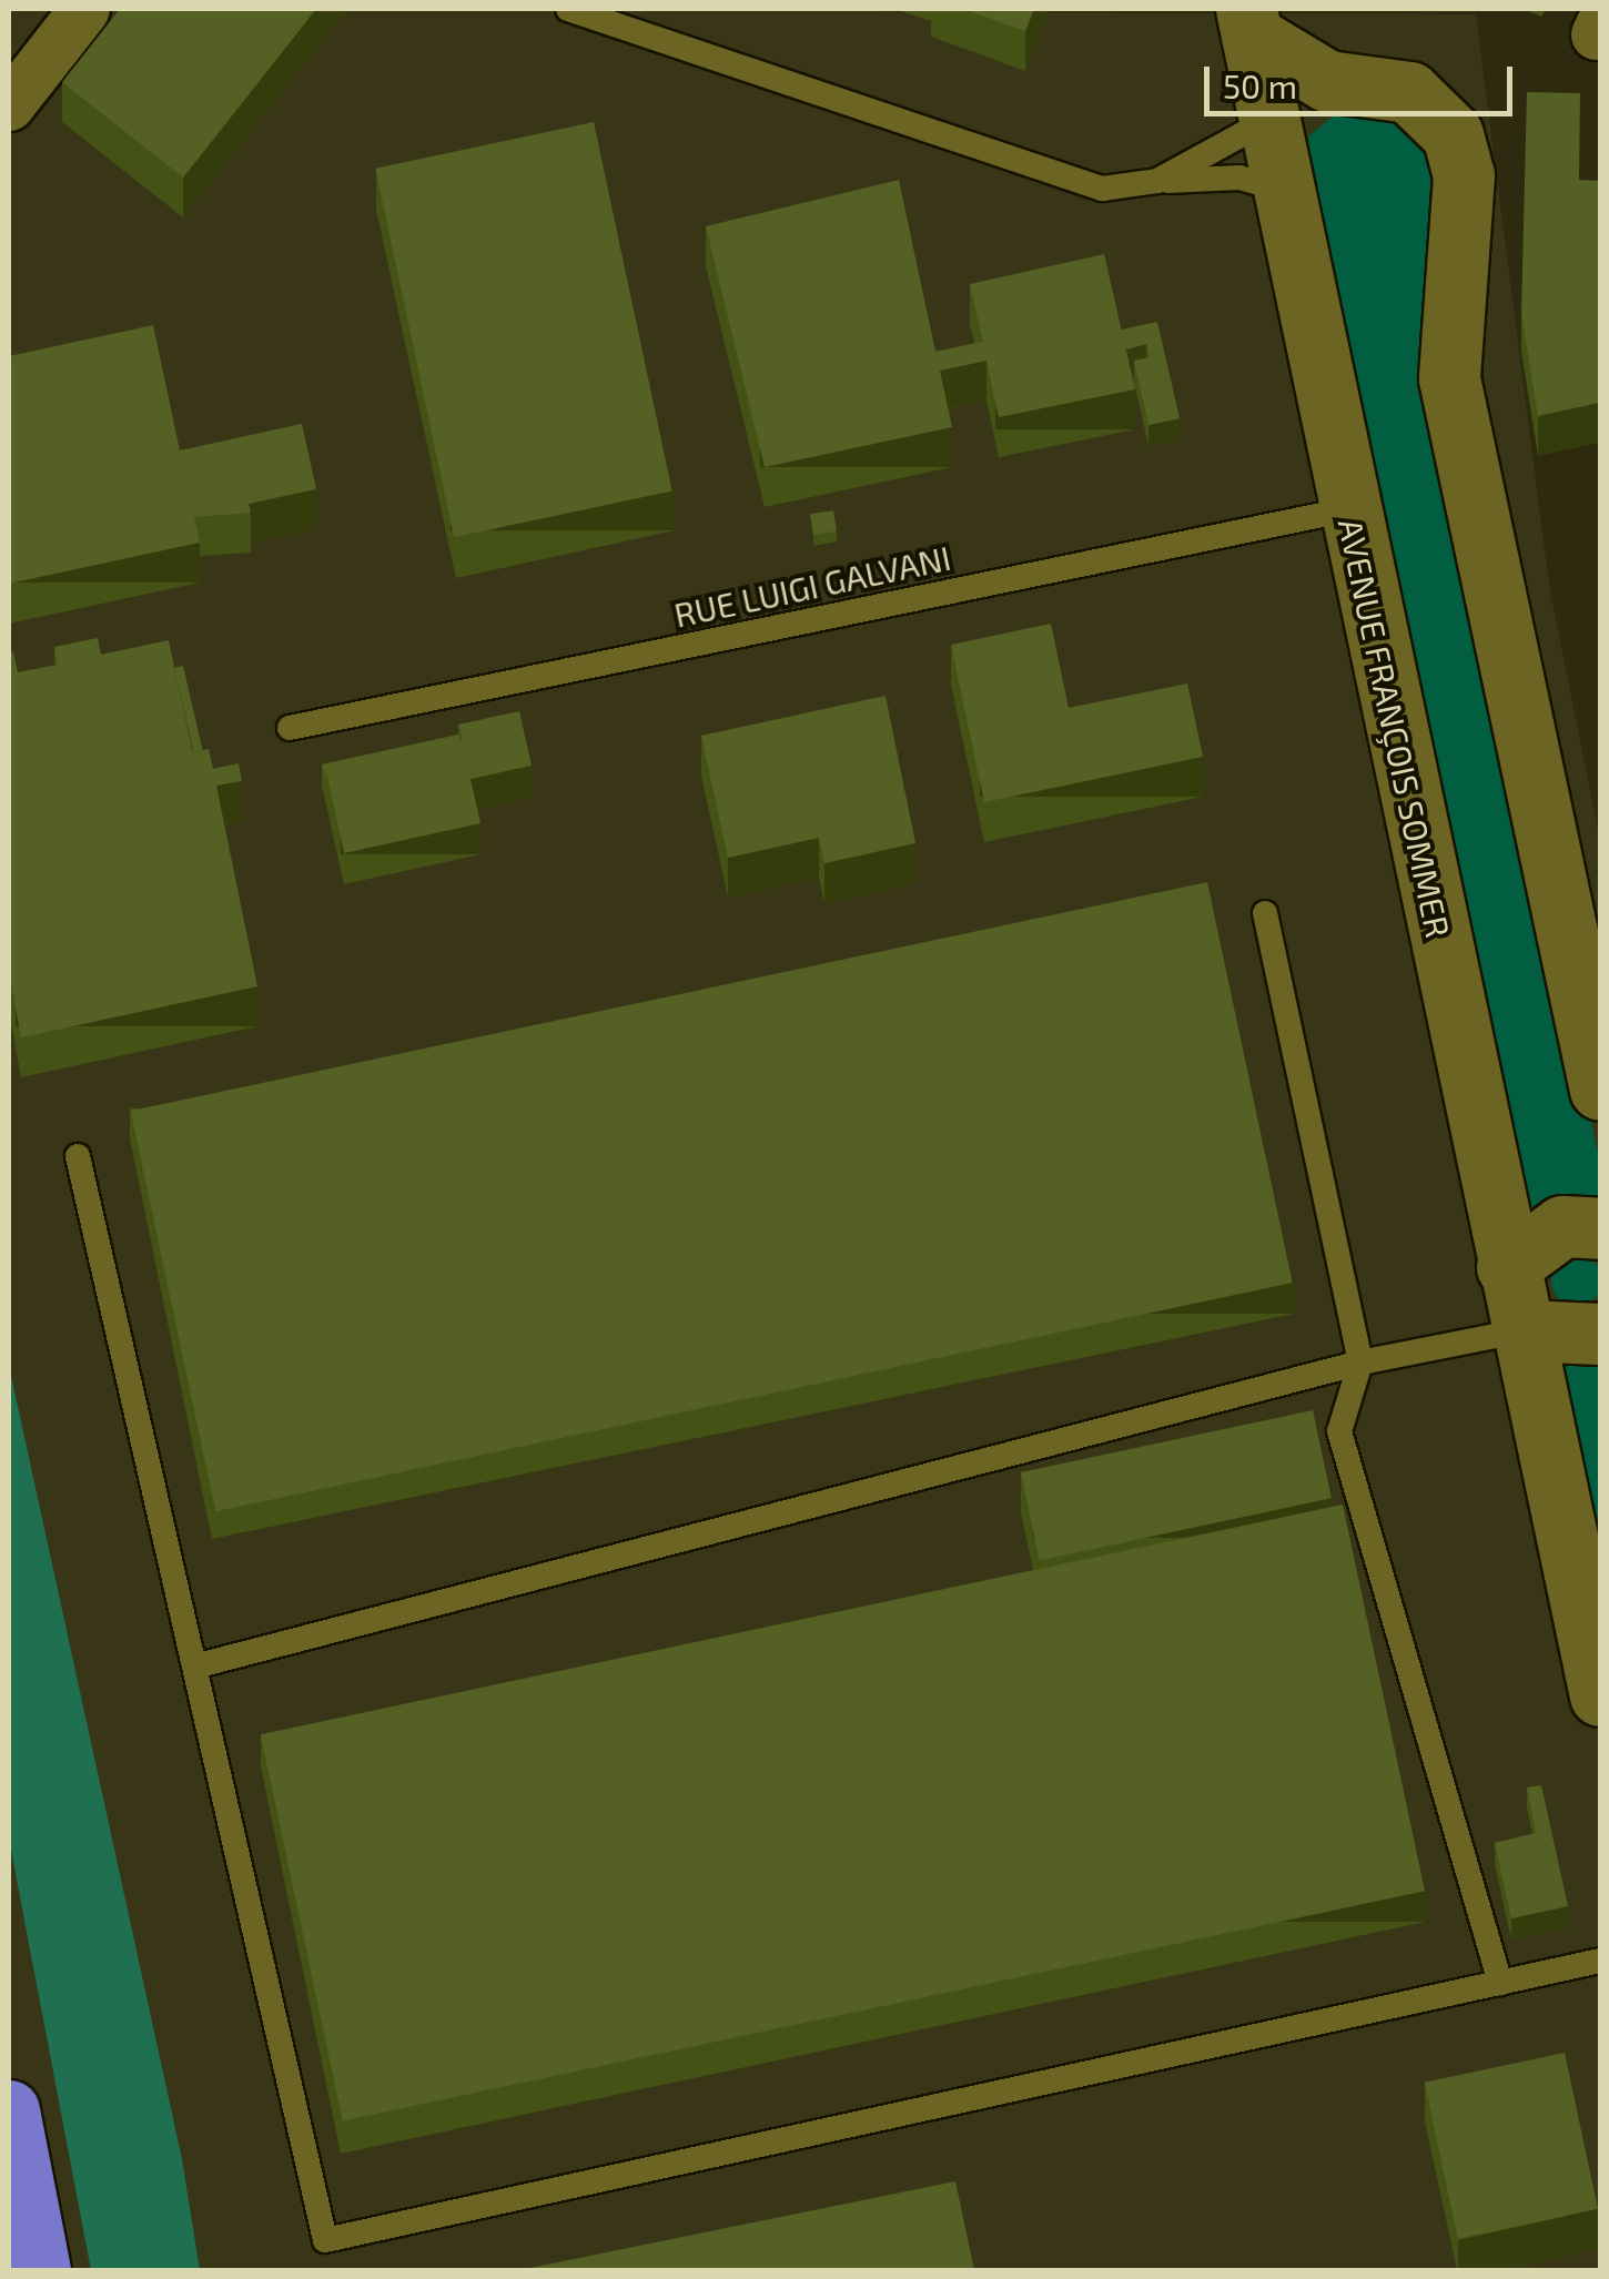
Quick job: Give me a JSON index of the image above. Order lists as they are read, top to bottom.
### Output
{
  "streets": {
    "street": ["AVENUE FRANÇOIS SOMMER"],
    "lane": ["RUE LUIGI GALVANI"]
  },
  "crossings": [
    ["RUE LUIGI GALVANI", "AVENUE FRANÇOIS SOMMER"]
  ],
  "scale_bar": "50 m"
}
